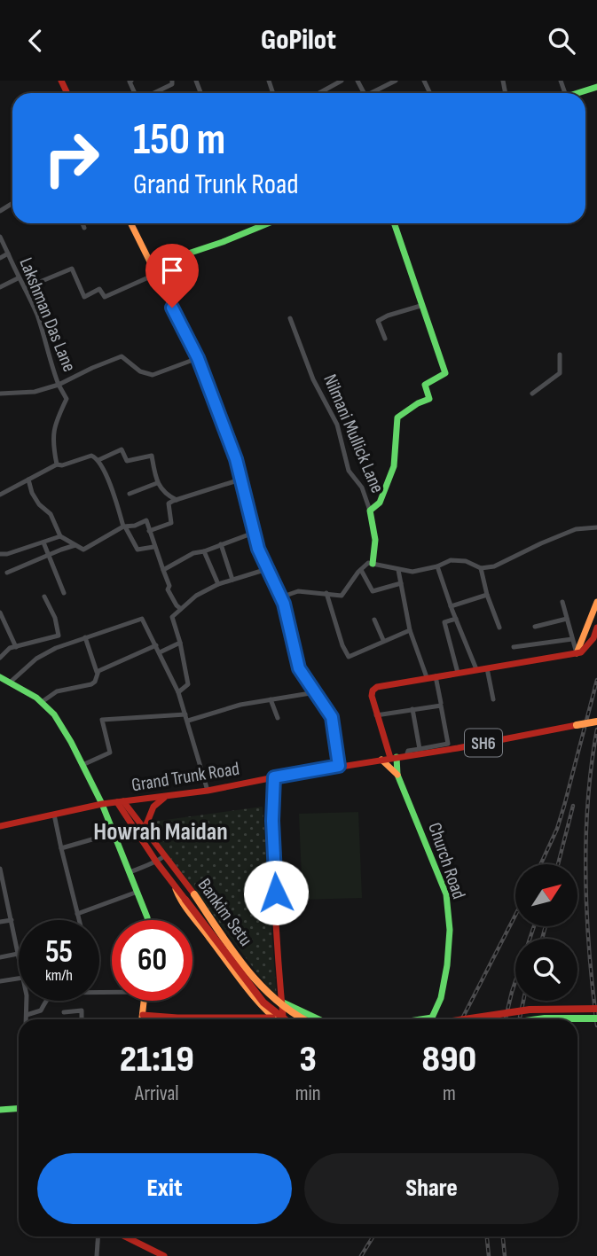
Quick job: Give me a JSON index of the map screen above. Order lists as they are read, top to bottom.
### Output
{
  "streets": {
    "main road": [
      "Nilmani Mullick Lane",
      "SH6",
      "Grand Trunk Road",
      "Church Road",
      "Bankim Setu"
    ],
    "street": ["Lakshman Das Lane"]
  },
  "crossings": [
    ["Grand Trunk Road", "Bankim Setu"]
  ],
  "districts": ["Howrah Maidan"],
  "north": "top right",
  "page": {
    "header": "GoPilot",
    "turn": ["150 m", "Grand Trunk Road"],
    "speed": "55 km/h",
    "limit": "60",
    "eta": [
      "21:19",
      "Arrival",
      "3",
      "min",
      "890",
      "m"
    ],
    "buttons": ["Exit", "Share"]
  }
}
